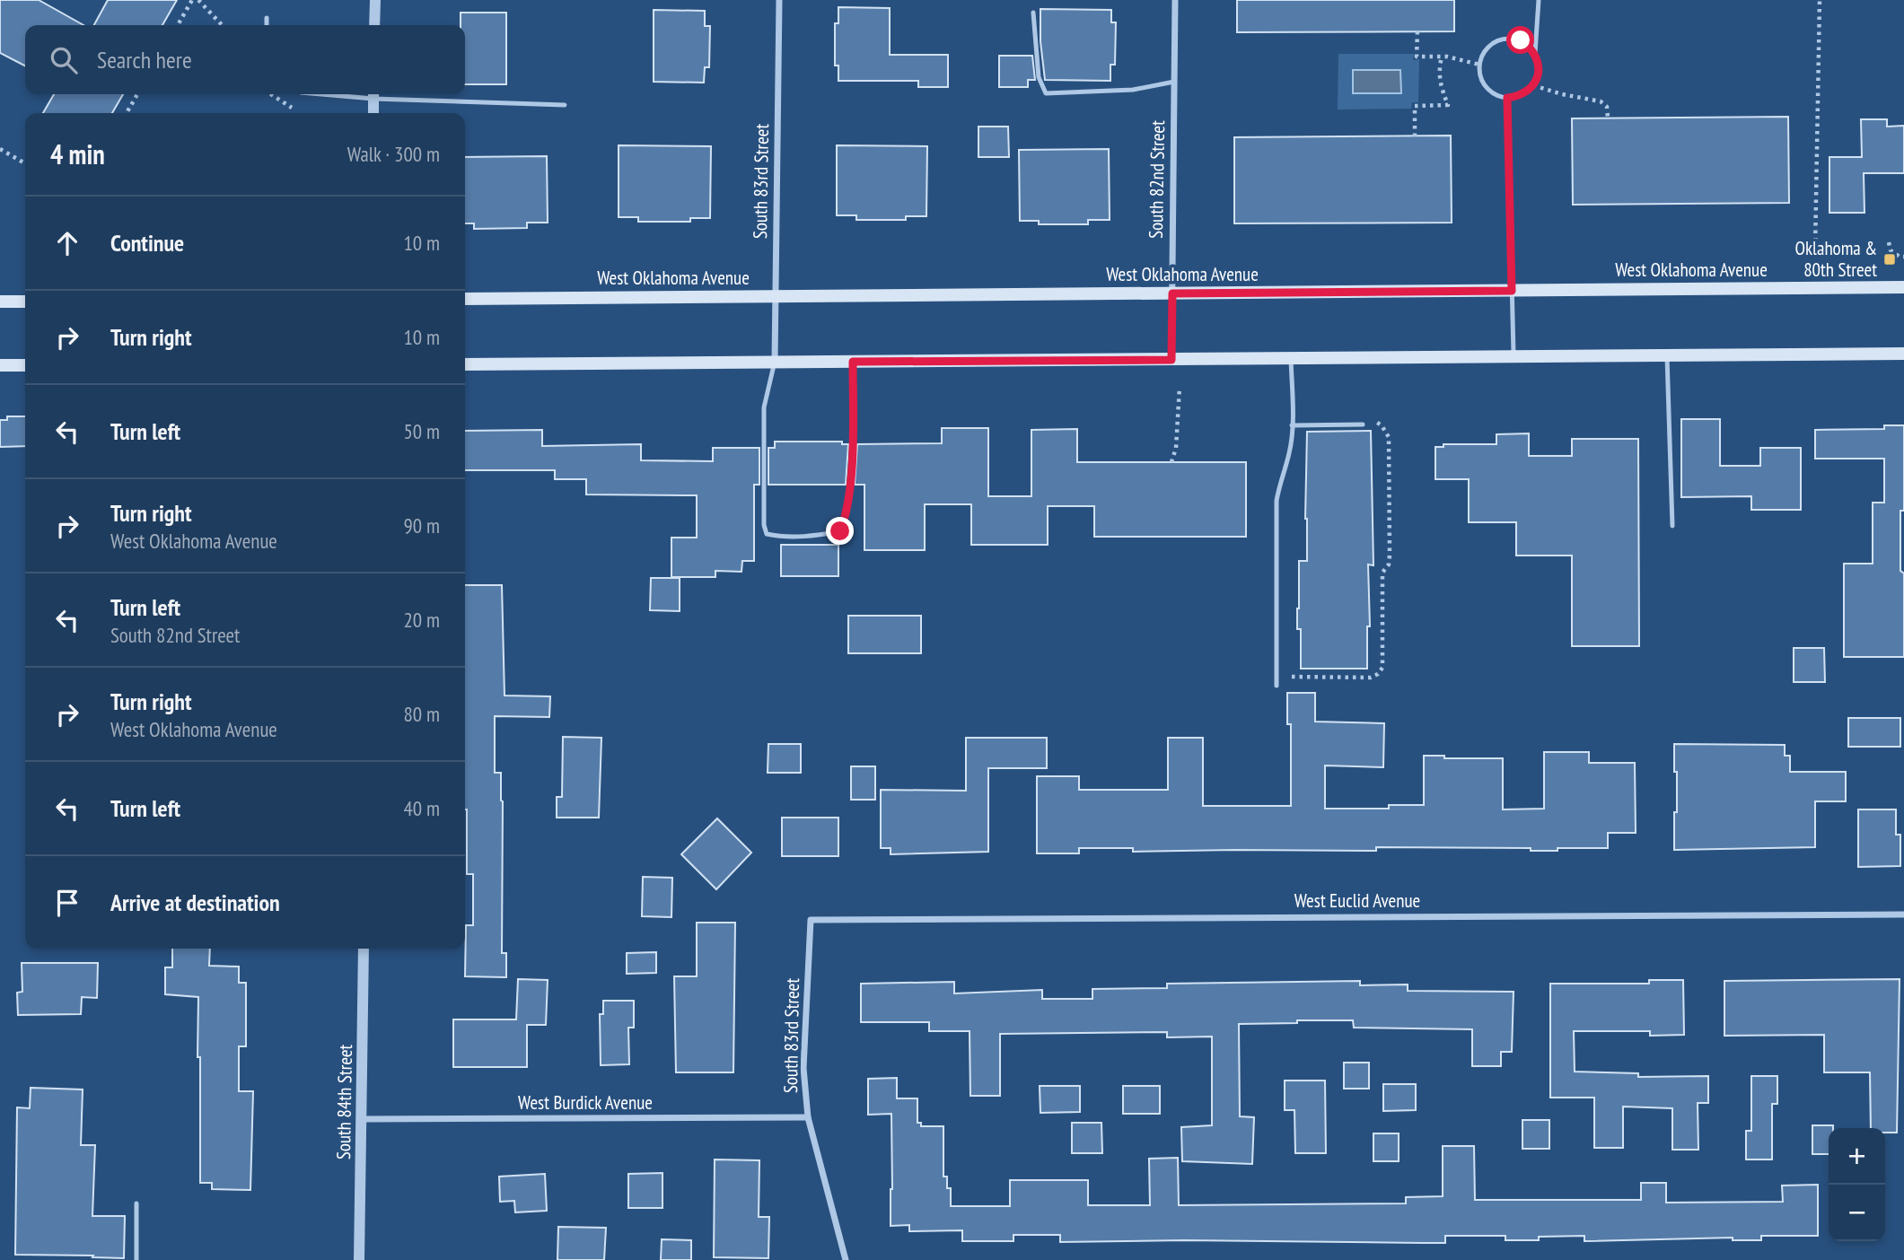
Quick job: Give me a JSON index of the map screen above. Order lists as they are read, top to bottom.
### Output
{
  "streets": {
    "main road": ["West Oklahoma Avenue"],
    "street": [
      "South 82nd Street",
      "South 83rd Street",
      "West Euclid Avenue",
      "South 84th Street",
      "West Burdick Avenue"
    ]
  },
  "crossings": [
    ["South 82nd Street", "West Oklahoma Avenue"],
    ["South 83rd Street", "West Oklahoma Avenue"],
    ["South 83rd Street", "West Euclid Avenue"],
    ["South 83rd Street", "West Burdick Avenue"],
    ["South 84th Street", "West Burdick Avenue"]
  ],
  "places": {
    "transit": ["Oklahoma & 80th Street"]
  },
  "page": {
    "search": "Search here",
    "heading": ["4 min", "Walk · 300 m"],
    "list": [
      ["Continue", "10 m"],
      ["Turn right", "10 m"],
      ["Turn left", "50 m"],
      ["Turn right", "West Oklahoma Avenue", "90 m"],
      ["Turn left", "South 82nd Street", "20 m"],
      ["Turn right", "West Oklahoma Avenue", "80 m"],
      ["Turn left", "40 m"],
      "Arrive at destination"
    ],
    "map_buttons": ["+", "−"]
  }
}
